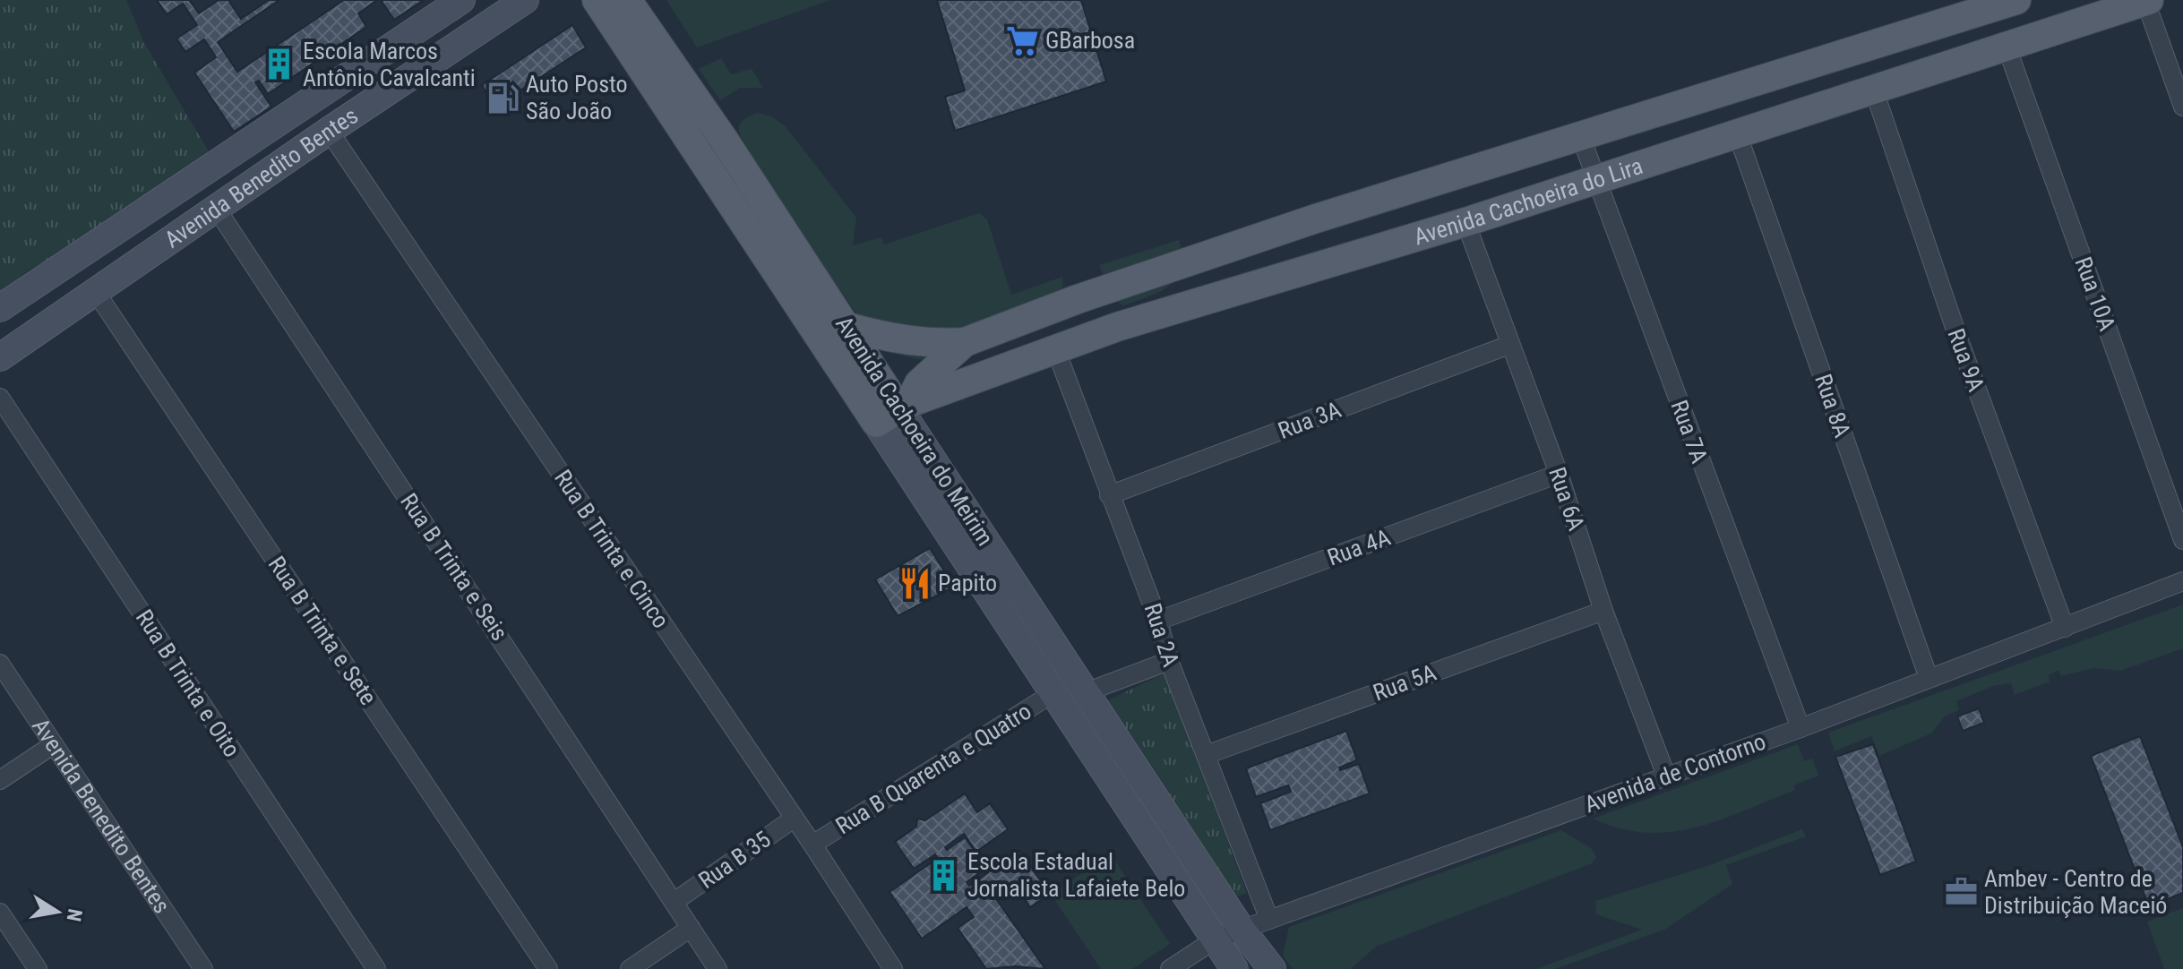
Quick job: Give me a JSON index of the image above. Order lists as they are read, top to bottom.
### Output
{
  "streets": {
    "main road": ["Avenida Cachoeira do Lira", "Avenida Cachoeira do Meirim"],
    "street": [
      "Avenida Benedito Bentes",
      "Rua 10A",
      "Rua 9A",
      "Rua 8A",
      "Rua 3A",
      "Rua 7A",
      "Rua 6A",
      "Rua 4A",
      "Rua B Trinta e Cinco",
      "Rua B Trinta e Seis",
      "Rua B Trinta e Sete",
      "Rua 2A",
      "Rua 5A",
      "Rua B Trinta e Oito",
      "Rua B Quarenta e Quatro",
      "Avenida de Contorno",
      "Rua B 35"
    ]
  },
  "crossings": [
    ["Avenida Benedito Bentes", "Rua B Trinta e Cinco"],
    ["Avenida Benedito Bentes", "Rua B Trinta e Seis"],
    ["Avenida Benedito Bentes", "Rua B Trinta e Sete"],
    ["Avenida Cachoeira do Lira", "Rua 10A"],
    ["Avenida Cachoeira do Lira", "Rua 9A"],
    ["Avenida Cachoeira do Lira", "Rua 8A"],
    ["Avenida Cachoeira do Lira", "Avenida Cachoeira do Meirim"],
    ["Avenida Cachoeira do Lira", "Rua 7A"],
    ["Avenida Cachoeira do Lira", "Rua 6A"],
    ["Avenida Cachoeira do Lira", "Rua 2A"],
    ["Rua 9A", "Avenida de Contorno"],
    ["Rua 8A", "Avenida de Contorno"],
    ["Rua 3A", "Rua 6A"],
    ["Rua 3A", "Rua 2A"],
    ["Avenida Cachoeira do Meirim", "Rua B Quarenta e Quatro"],
    ["Avenida Cachoeira do Meirim", "Avenida de Contorno"],
    ["Rua 7A", "Avenida de Contorno"],
    ["Rua 6A", "Rua 4A"],
    ["Rua 6A", "Rua 5A"],
    ["Rua 6A", "Avenida de Contorno"],
    ["Rua 4A", "Rua 2A"],
    ["Rua B Trinta e Cinco", "Rua B Quarenta e Quatro"],
    ["Rua B Trinta e Cinco", "Rua B 35"],
    ["Rua B Trinta e Seis", "Rua B 35"],
    ["Rua 2A", "Rua 5A"],
    ["Rua 2A", "Avenida de Contorno"]
  ],
  "places": {
    "supermarket": ["GBarbosa"],
    "building": ["Escola Marcos Antônio Cavalcanti", "Escola Estadual Jornalista Lafaiete Belo"],
    "fuel station": ["Auto Posto São João"],
    "restaurant": ["Papito"],
    "office": ["Ambev - Centro de Distribuição Maceió"]
  },
  "north": "right"
}
